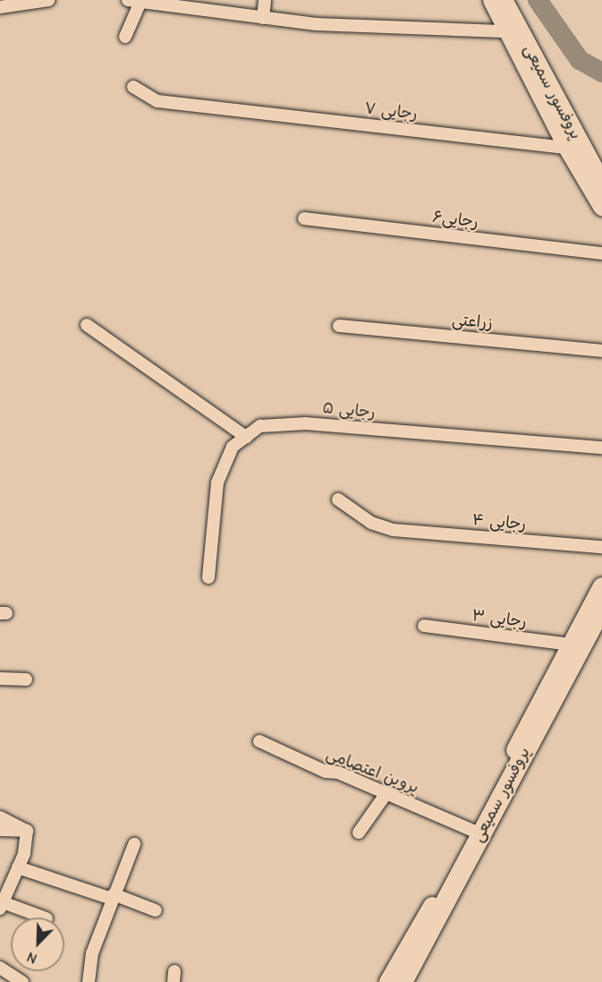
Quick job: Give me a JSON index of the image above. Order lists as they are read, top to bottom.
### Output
{
  "streets": {
    "main road": ["پروفسور سمیعی"],
    "street": [
      "رجایی ۷",
      "رجایی۶",
      "زراعتی",
      "رجایی ۵",
      "رجایی ۴",
      "رجایی ۳",
      "پروین اعتصامی"
    ]
  },
  "north": "bottom left"
}
